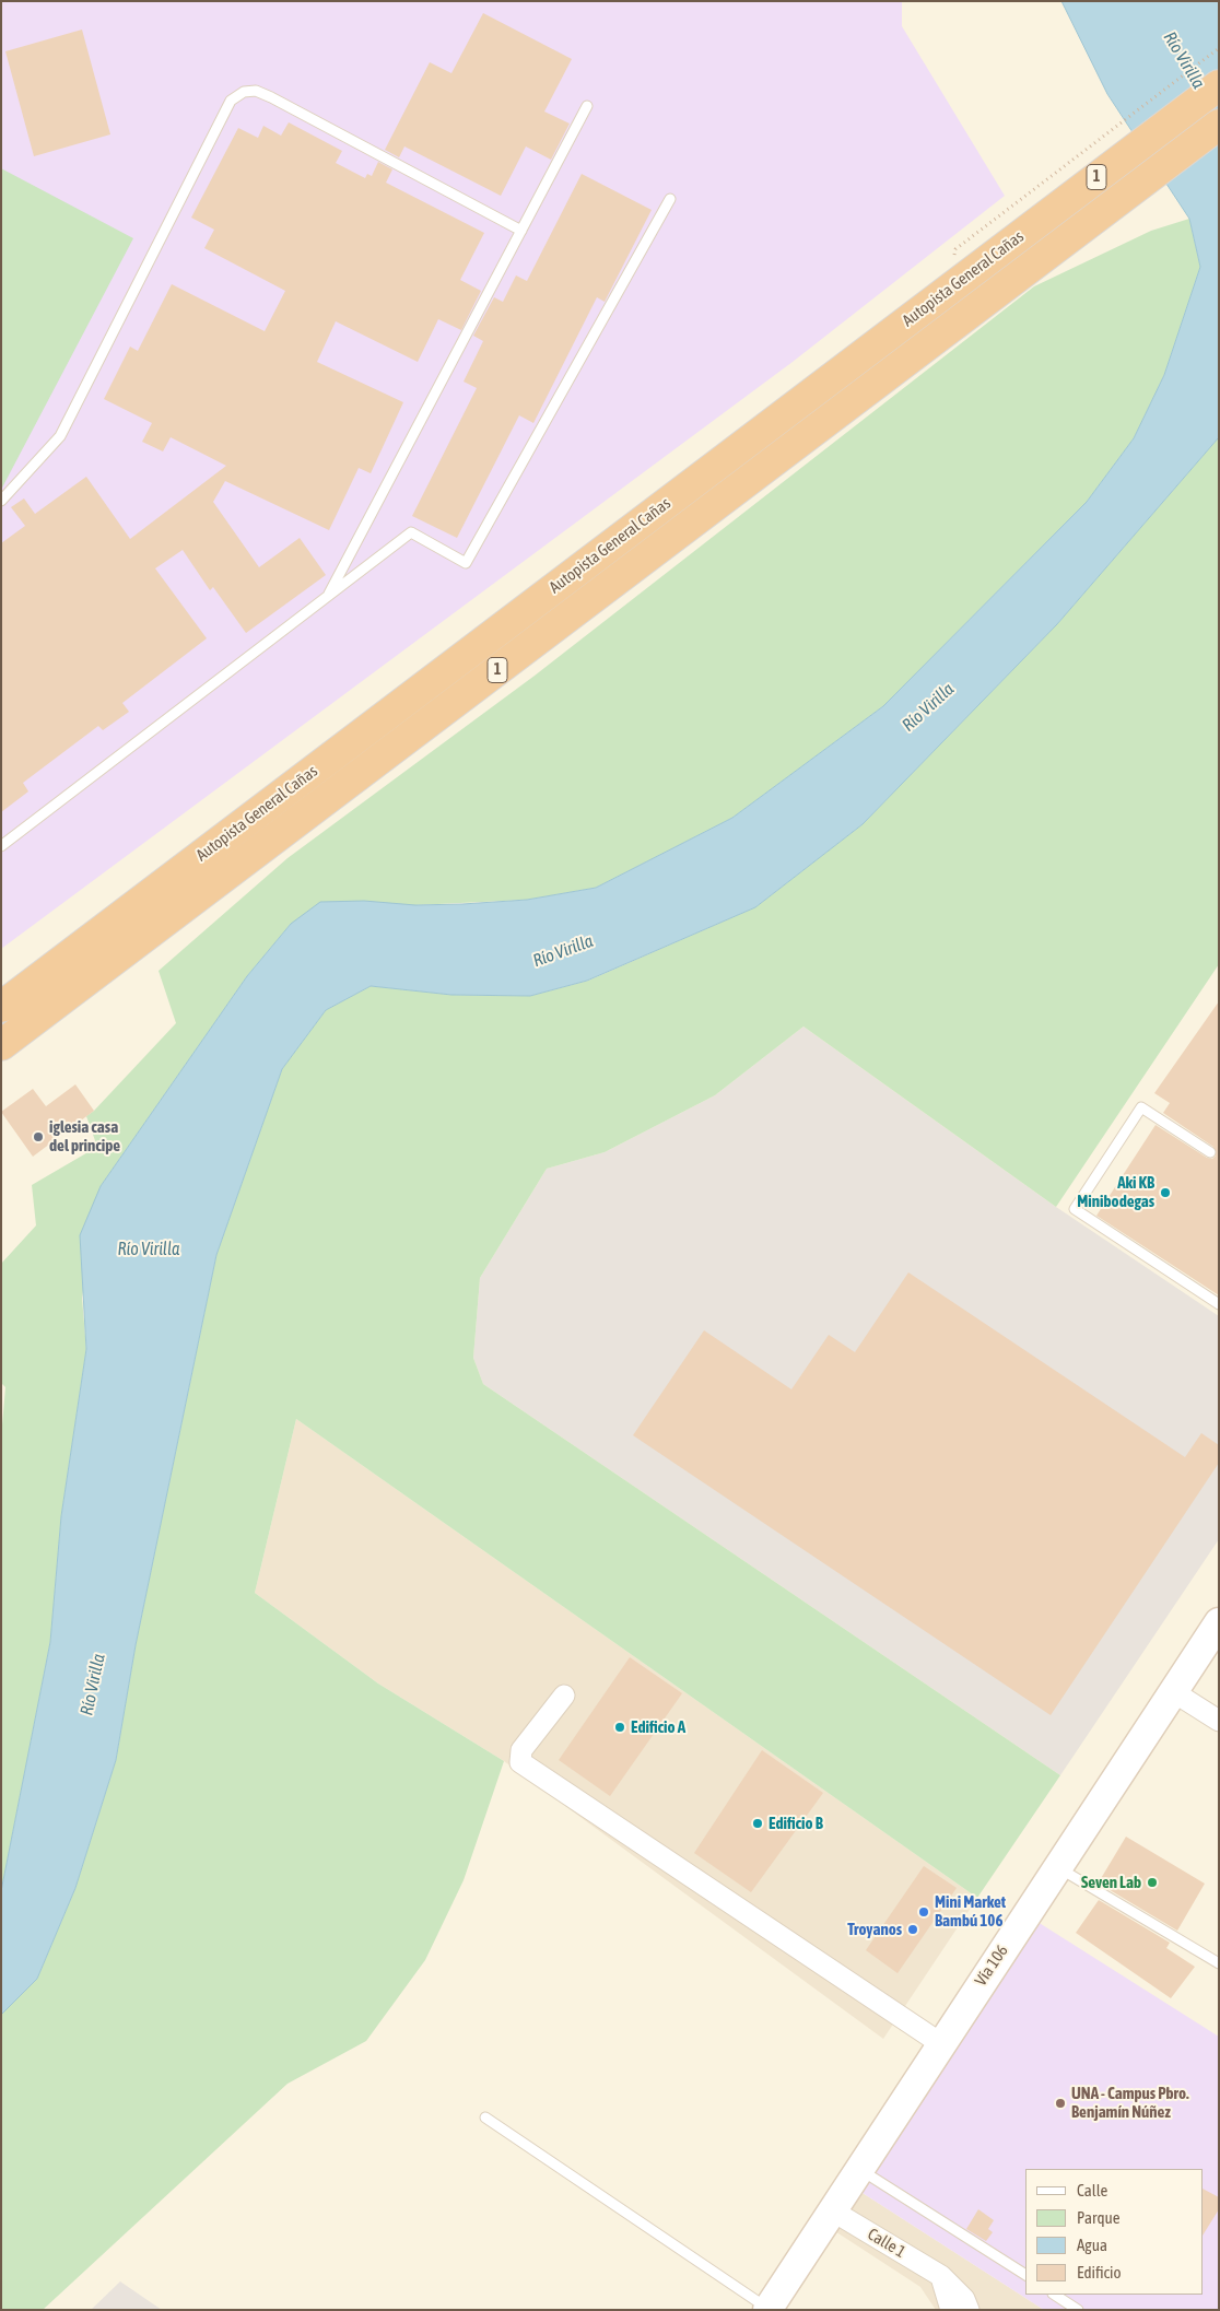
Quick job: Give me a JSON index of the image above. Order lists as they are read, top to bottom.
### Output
{
  "streets": {
    "highway": ["1", "Autopista General Cañas"],
    "main road": ["Vía 106"],
    "street": ["Calle 1"]
  },
  "crossings": [
    ["Vía 106", "Calle 1"]
  ],
  "water": ["Río Virilla"],
  "places": [
    "iglesia casa del principe",
    "Aki KB Minibodegas",
    "Edificio A",
    "Edificio B",
    "Seven Lab",
    "Mini Market Bambú 106",
    "Troyanos",
    "UNA - Campus Pbro. Benjamín Núñez"
  ],
  "legend": [
    "Calle",
    "Parque",
    "Agua",
    "Edificio"
  ]
}
